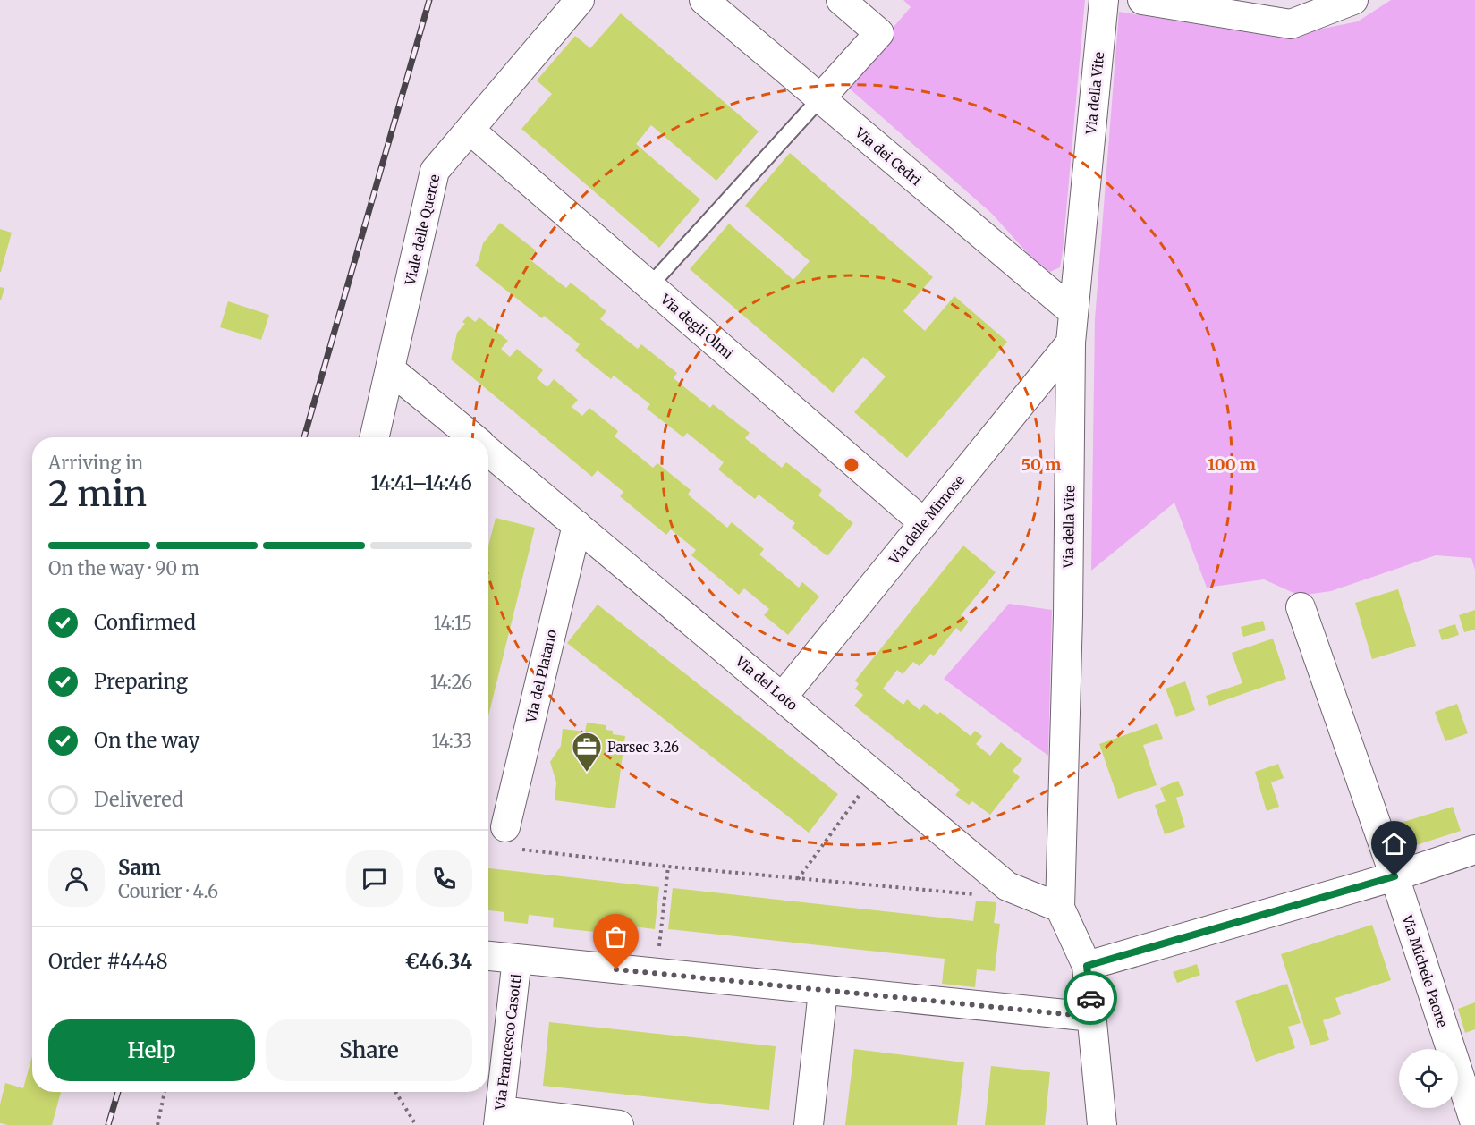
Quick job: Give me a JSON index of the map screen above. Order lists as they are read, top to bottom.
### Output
{
  "streets": {
    "street": [
      "Via della Vite",
      "Via dei Cedri",
      "Viale delle Querce",
      "Via degli Olmi",
      "Via delle Mimose",
      "Via del Platano",
      "Via del Loto",
      "Via Michele Paone",
      "Via Francesco Casotti"
    ]
  },
  "crossings": [
    ["Via della Vite", "Via dei Cedri"],
    ["Via della Vite", "Via delle Mimose"],
    ["Via della Vite", "Via del Loto"],
    ["Viale delle Querce", "Via degli Olmi"],
    ["Viale delle Querce", "Via del Loto"],
    ["Via degli Olmi", "Via delle Mimose"],
    ["Via delle Mimose", "Via del Loto"],
    ["Via del Platano", "Via del Loto"]
  ],
  "places": {
    "office": ["Parsec 3.26"]
  },
  "page": {
    "heading": ["2 min", "Arriving in", "14:41–14:46"],
    "panel": [
      "Sam",
      "Courier · 4.6",
      "Order #4448",
      "€46.34"
    ],
    "bar": "On the way · 90 m",
    "list": [
      ["Confirmed", "14:15"],
      ["Preparing", "14:26"],
      ["On the way", "14:33"],
      "Delivered"
    ],
    "buttons": ["Help", "Share"]
  },
  "rings": ["50 m", "100 m"]
}
